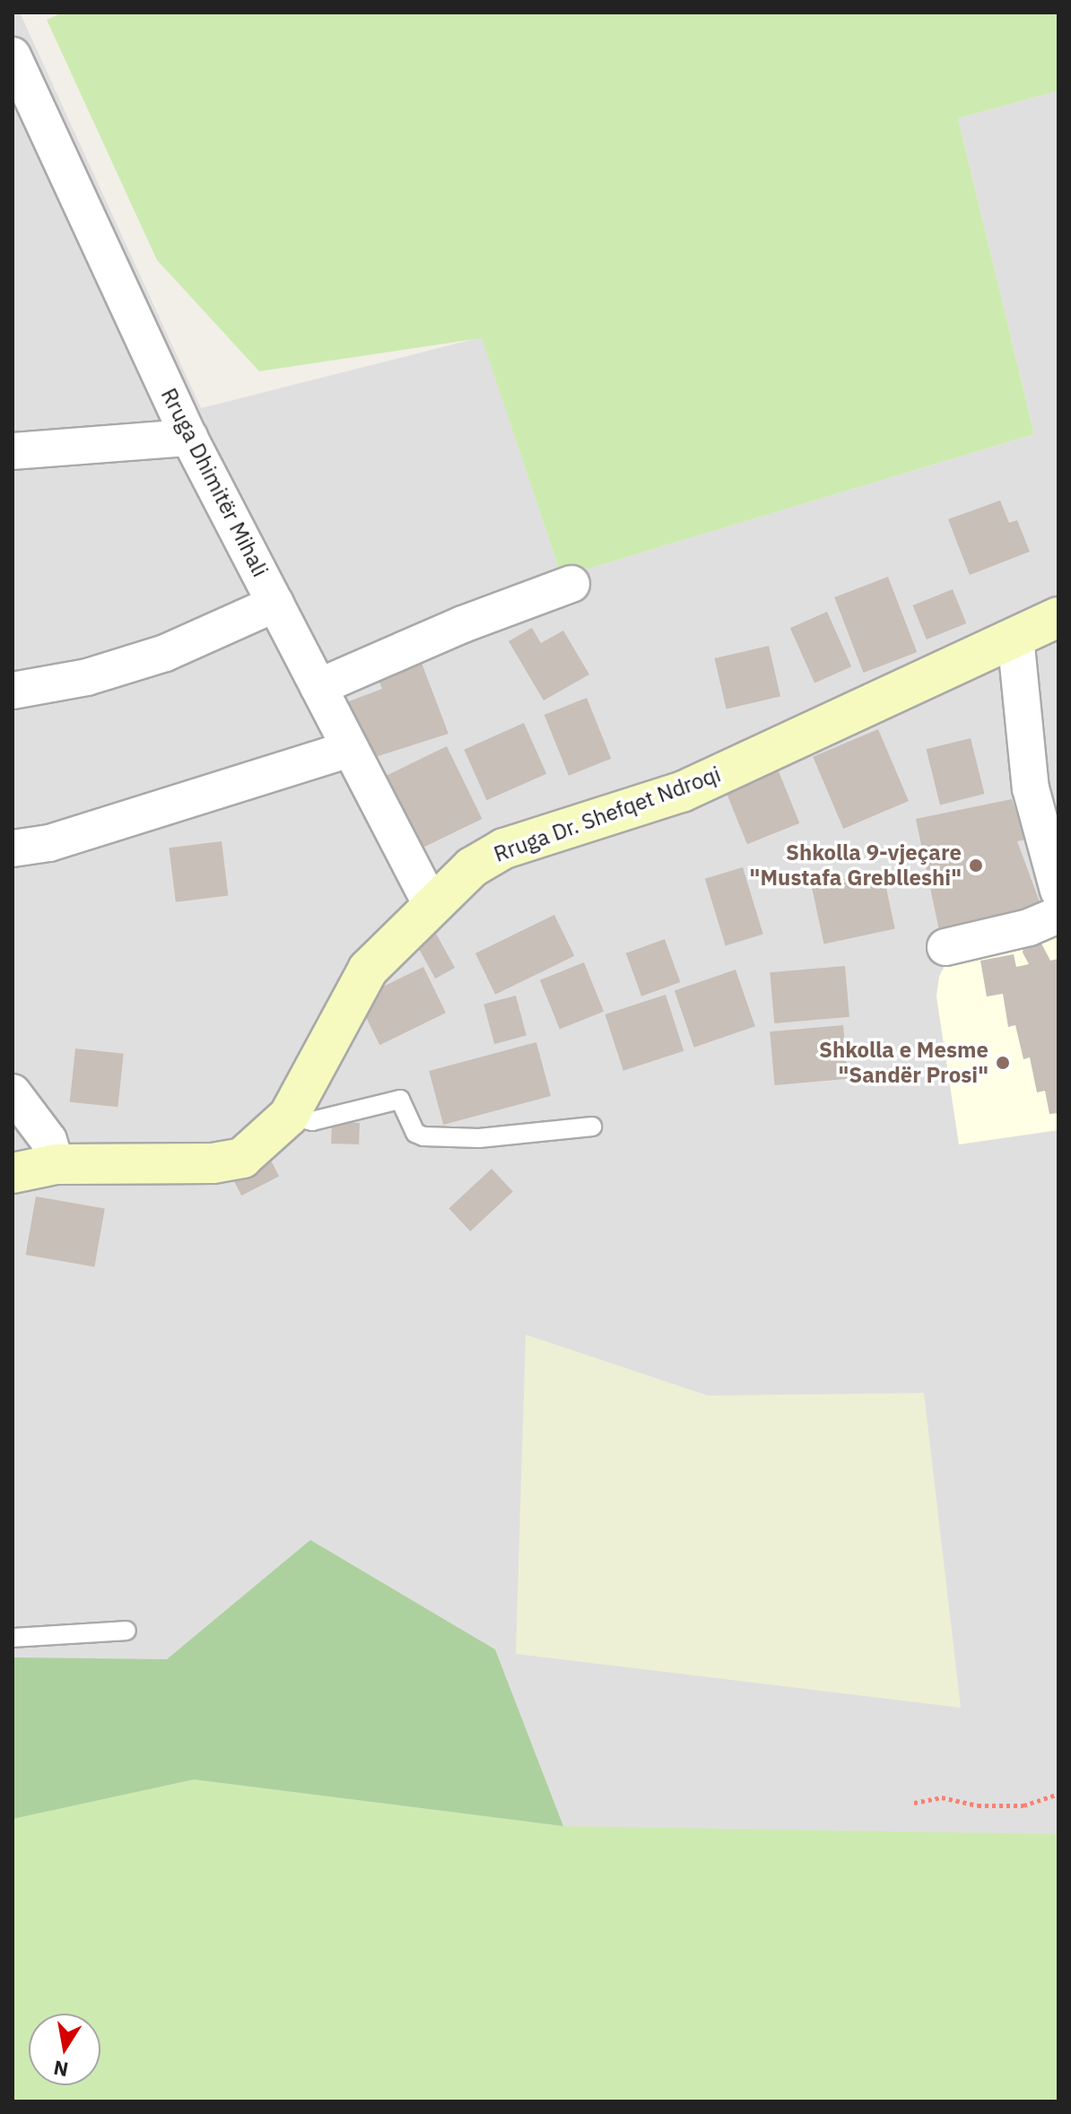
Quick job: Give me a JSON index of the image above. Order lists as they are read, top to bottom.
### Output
{
  "streets": {
    "main road": ["Rruga Dr. Shefqet Ndroqi"],
    "street": ["Rruga Dhimitër Mihali"]
  },
  "crossings": [
    ["Rruga Dhimitër Mihali", "Rruga Dr. Shefqet Ndroqi"]
  ],
  "places": ["Shkolla 9-vjeçare \"Mustafa Greblleshi\"", "Shkolla e Mesme \"Sandër Prosi\""],
  "north": "bottom"
}
